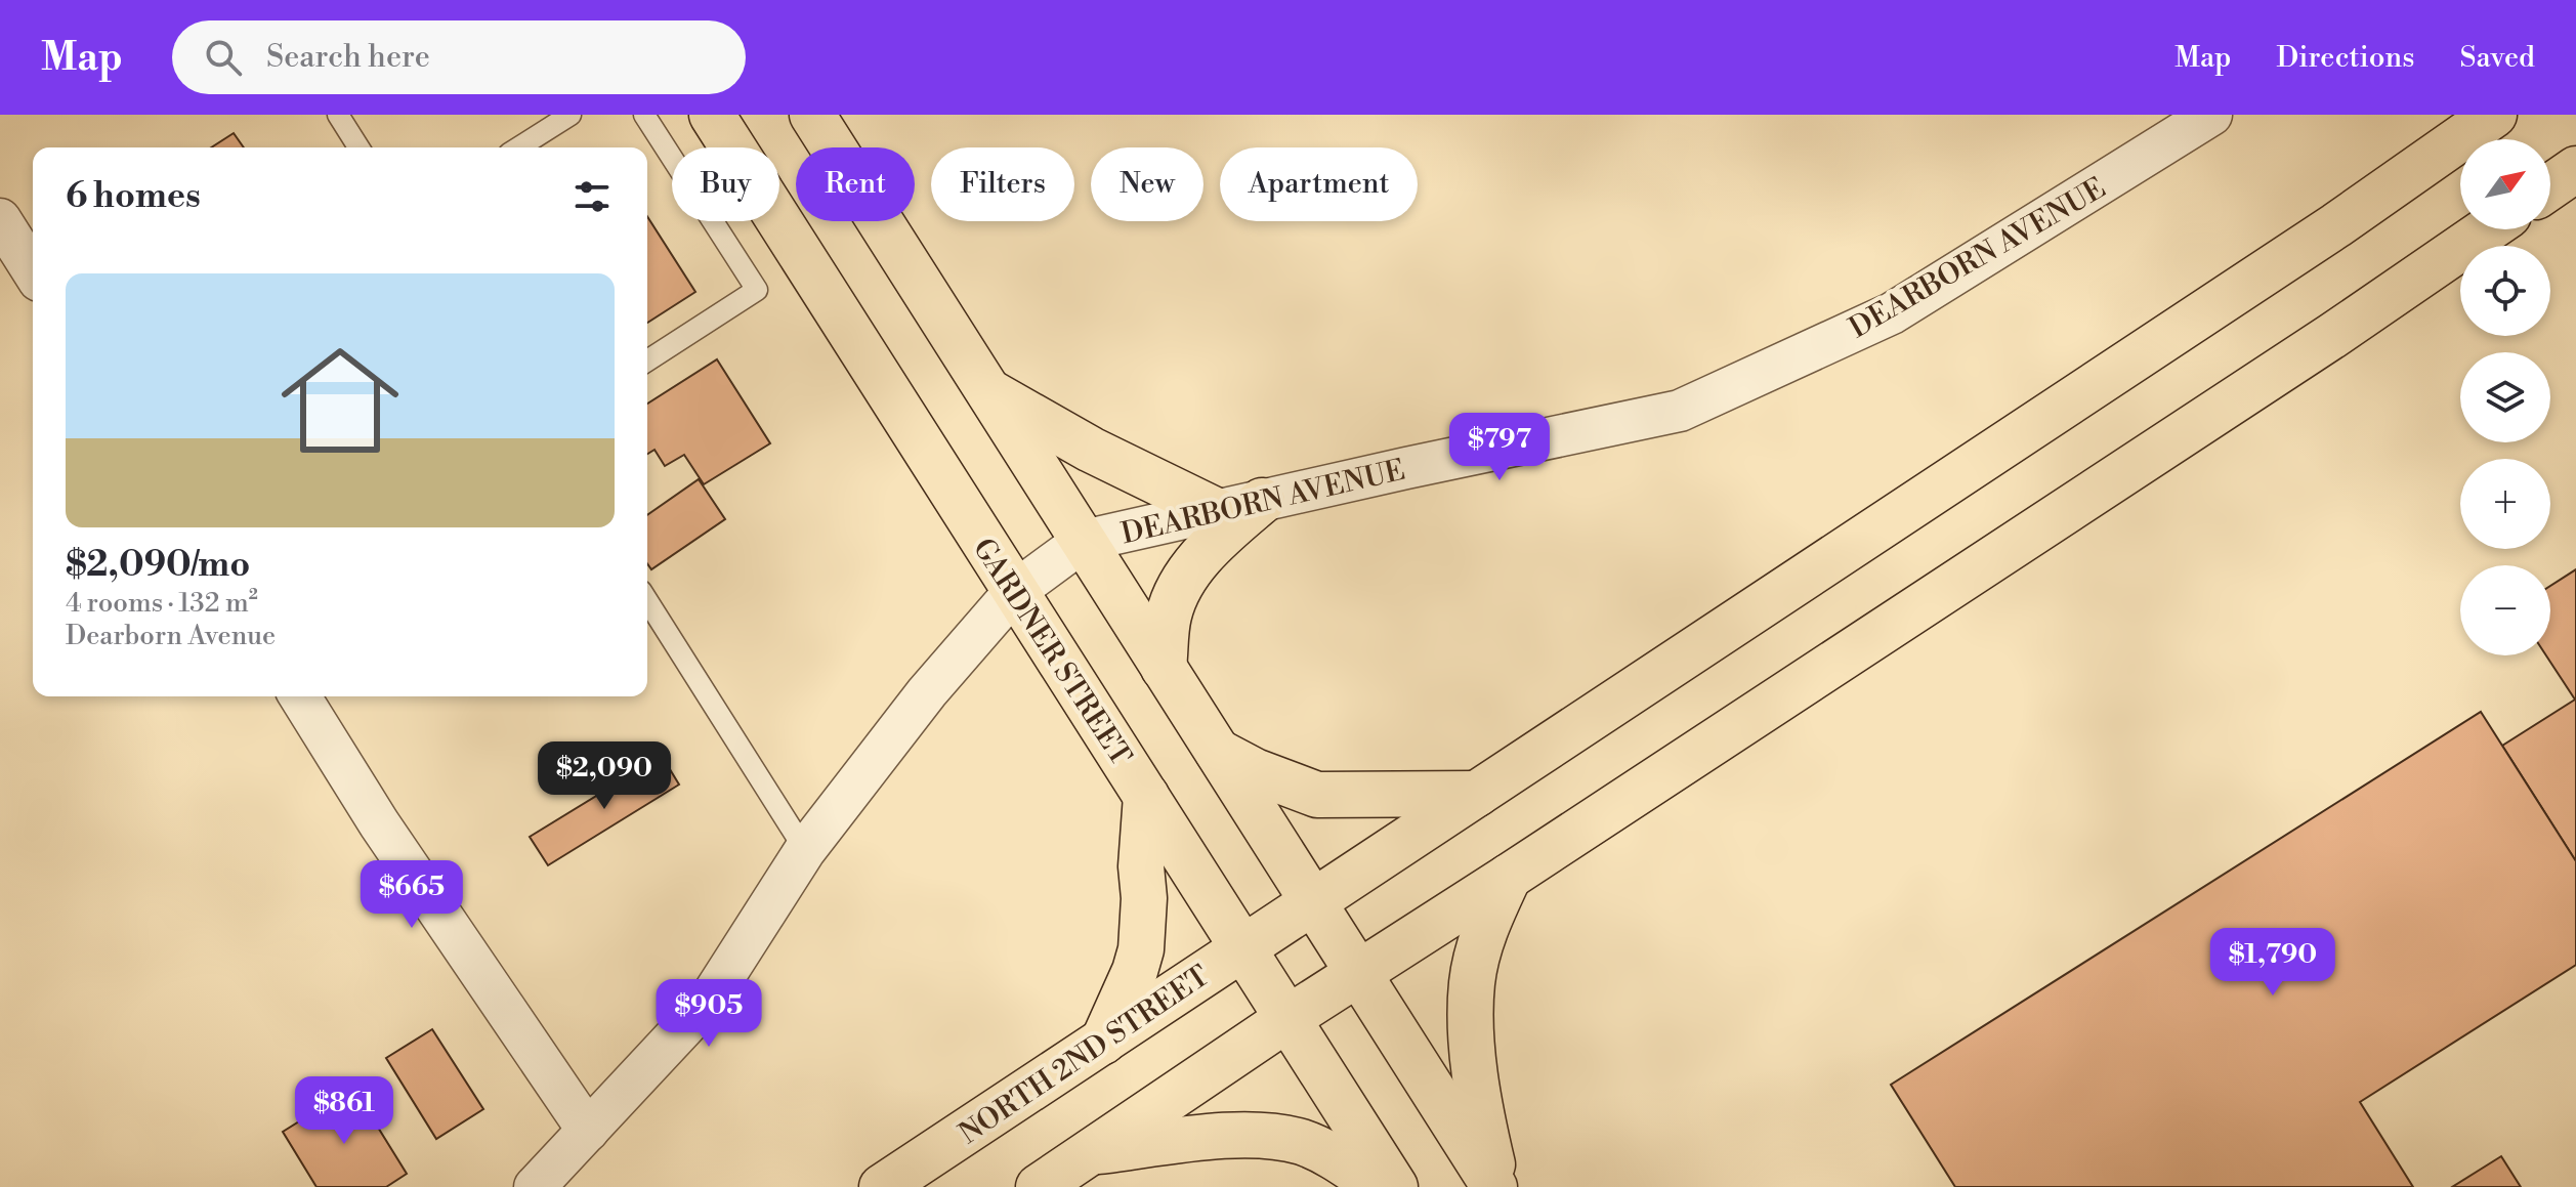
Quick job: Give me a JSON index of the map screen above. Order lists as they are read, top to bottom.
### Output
{
  "streets": {
    "main road": ["GARDNER STREET", "NORTH 2ND STREET"],
    "street": ["DEARBORN AVENUE"]
  },
  "crossings": [
    ["DEARBORN AVENUE", "GARDNER STREET"],
    ["GARDNER STREET", "NORTH 2ND STREET"]
  ],
  "north": "top right",
  "page": {
    "header": "Map",
    "search": "Search here",
    "nav": ["Map", "Directions", "Saved"],
    "map_buttons": ["+", "−"],
    "chip": [
      "Buy",
      "Rent",
      "Filters",
      "New",
      "Apartment"
    ],
    "heading": "6 homes",
    "list": [
      {
        "name": "$2,090/mo",
        "note": "4 rooms · 132 m² · Dearborn Avenue"
      }
    ],
    "price": [
      "$797",
      "$2,090",
      "$665",
      "$1,790",
      "$905",
      "$861"
    ]
  }
}
